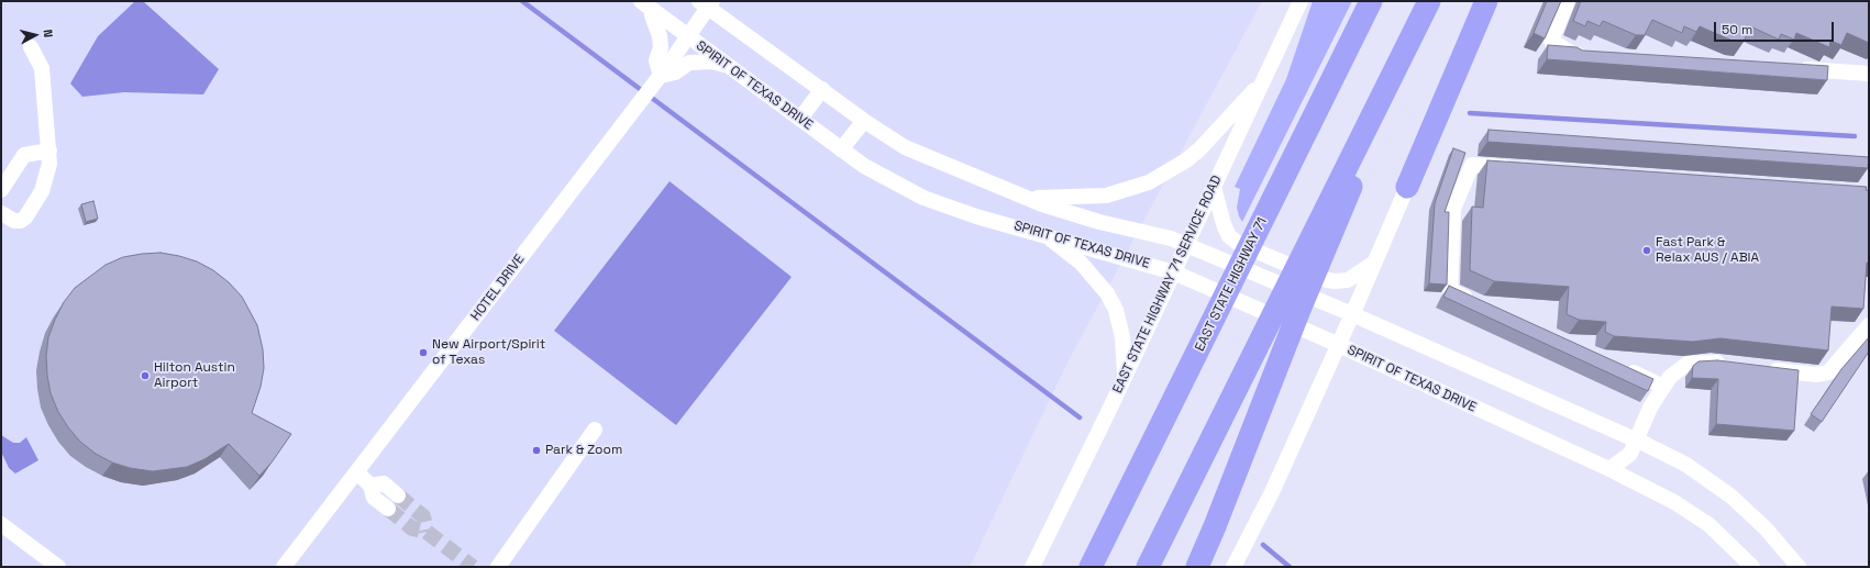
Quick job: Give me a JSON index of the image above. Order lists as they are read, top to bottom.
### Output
{
  "streets": {
    "highway": ["EAST STATE HIGHWAY 71"],
    "street": ["SPIRIT OF TEXAS DRIVE", "EAST STATE HIGHWAY 71 SERVICE ROAD", "HOTEL DRIVE"]
  },
  "crossings": [
    ["SPIRIT OF TEXAS DRIVE", "EAST STATE HIGHWAY 71 SERVICE ROAD"],
    ["SPIRIT OF TEXAS DRIVE", "HOTEL DRIVE"]
  ],
  "places": [
    "Fast Park & Relax AUS / ABIA",
    "New Airport/Spirit of Texas",
    "Hilton Austin Airport",
    "Park & Zoom"
  ],
  "scale_bar": "50 m",
  "north": "right"
}
